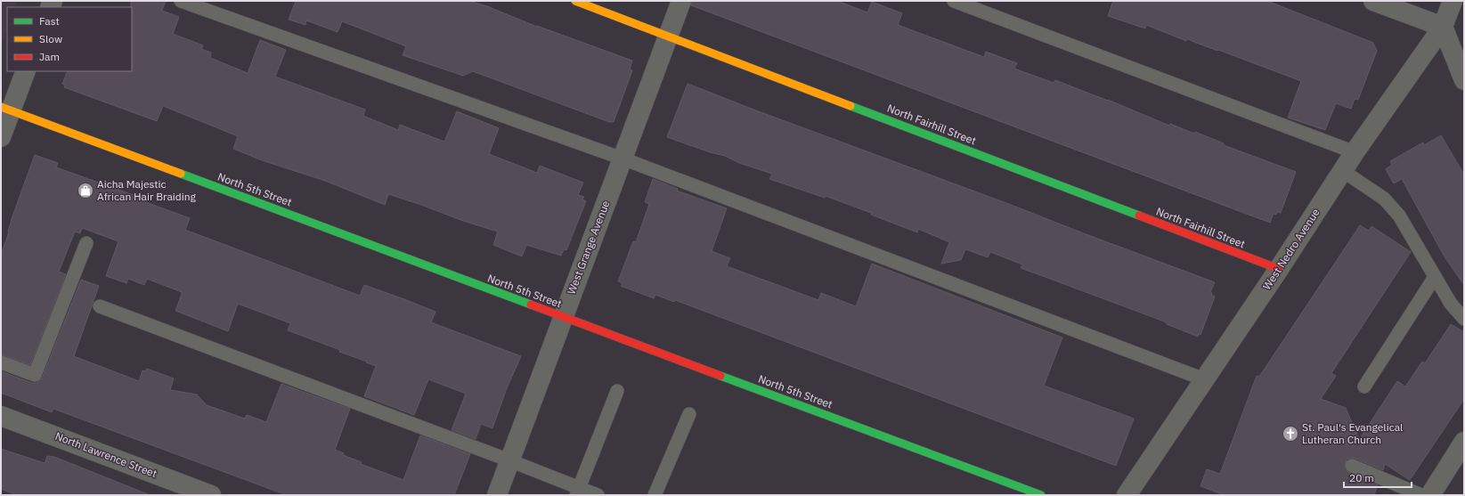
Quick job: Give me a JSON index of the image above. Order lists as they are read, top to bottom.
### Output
{
  "streets": {
    "street": [
      "North Fairhill Street",
      "North 5th Street",
      "West Grange Avenue",
      "West Nedro Avenue",
      "North Lawrence Street"
    ]
  },
  "crossings": [
    ["North Fairhill Street", "West Grange Avenue"],
    ["North Fairhill Street", "West Nedro Avenue"],
    ["North 5th Street", "West Grange Avenue"]
  ],
  "places": {
    "shop": ["Aicha Majestic African Hair Braiding"],
    "church": ["St. Paul's Evangelical Lutheran Church"]
  },
  "legend": ["Fast", "Slow", "Jam"],
  "scale_bar": "20 m"
}
